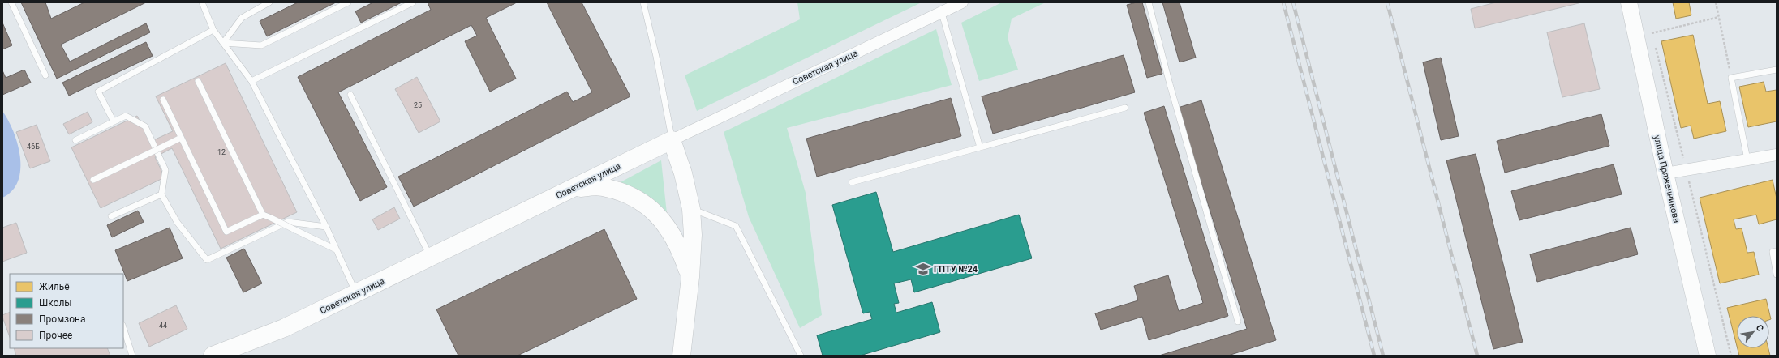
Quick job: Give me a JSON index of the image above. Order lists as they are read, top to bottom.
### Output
{
  "streets": {
    "main road": ["Советская улица", "улица Пряженникова"]
  },
  "places": {
    "school or university": ["ГПТУ №24"]
  },
  "house_numbers": [
    "25",
    "46Б",
    "12",
    "44"
  ],
  "legend": [
    "Жильё",
    "Школы",
    "Промзона",
    "Прочее"
  ],
  "north": "top right"
}
